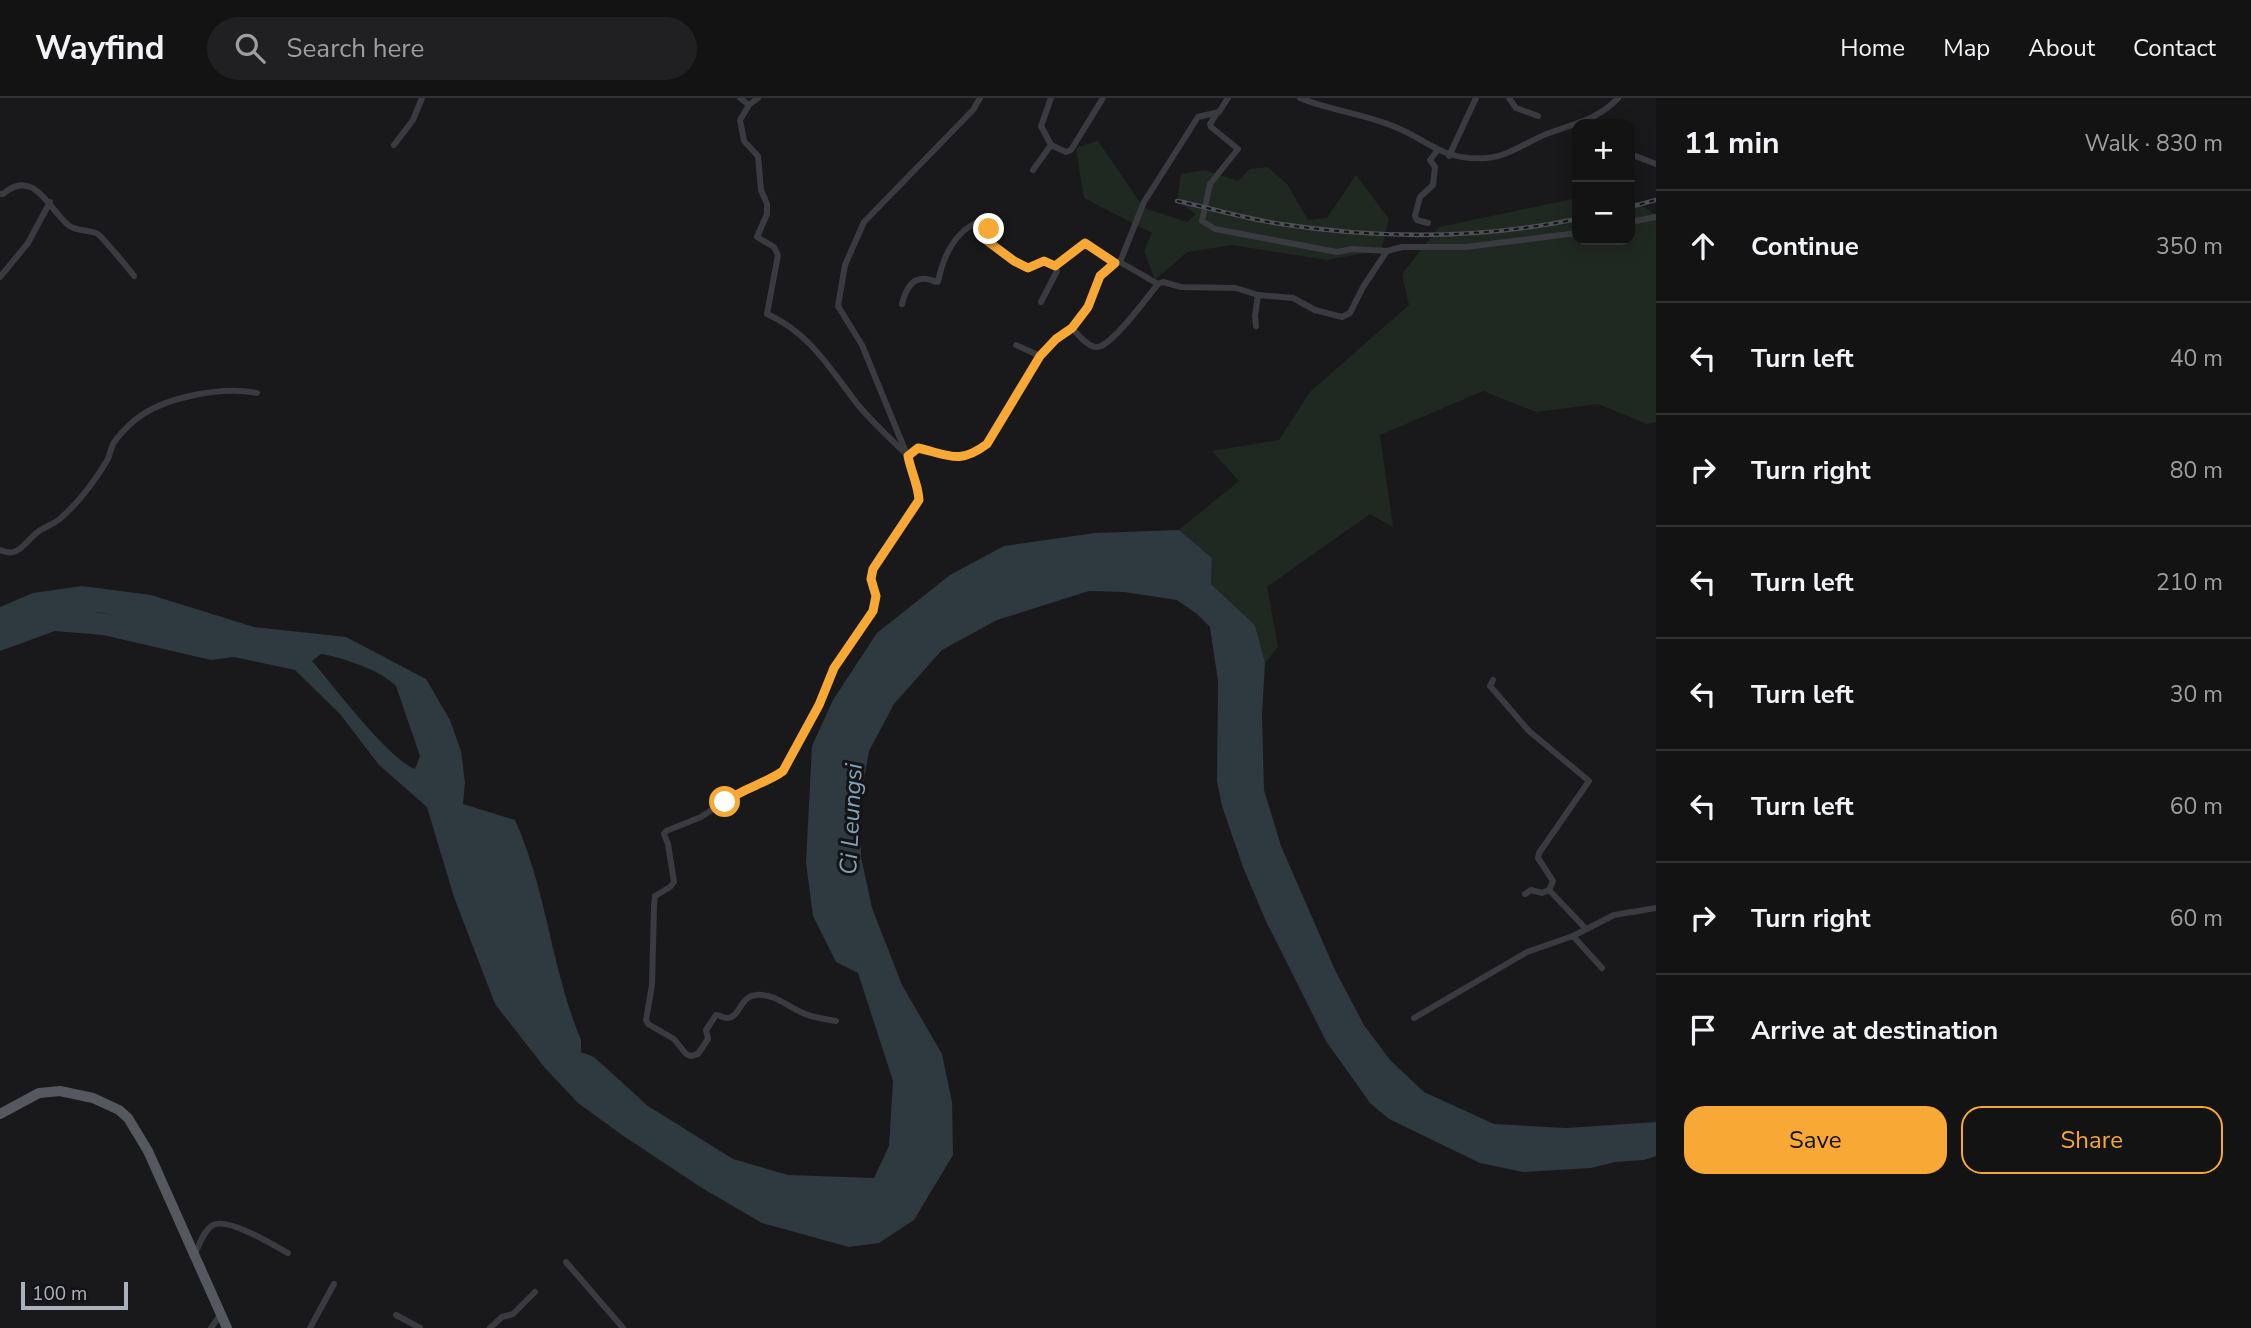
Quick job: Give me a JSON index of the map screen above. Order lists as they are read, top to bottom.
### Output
{
  "water": ["Ci Leungsi"],
  "scale_bar": "100 m",
  "page": {
    "header": "Wayfind",
    "search": "Search here",
    "nav": [
      "Home",
      "Map",
      "About",
      "Contact"
    ],
    "heading": ["11 min", "Walk · 830 m"],
    "map_buttons": ["+", "−"],
    "list": [
      ["Continue", "350 m"],
      ["Turn left", "40 m"],
      ["Turn right", "80 m"],
      ["Turn left", "210 m"],
      ["Turn left", "30 m"],
      ["Turn left", "60 m"],
      ["Turn right", "60 m"],
      "Arrive at destination"
    ],
    "buttons": ["Save", "Share"],
    "scale": "100 m"
  }
}
